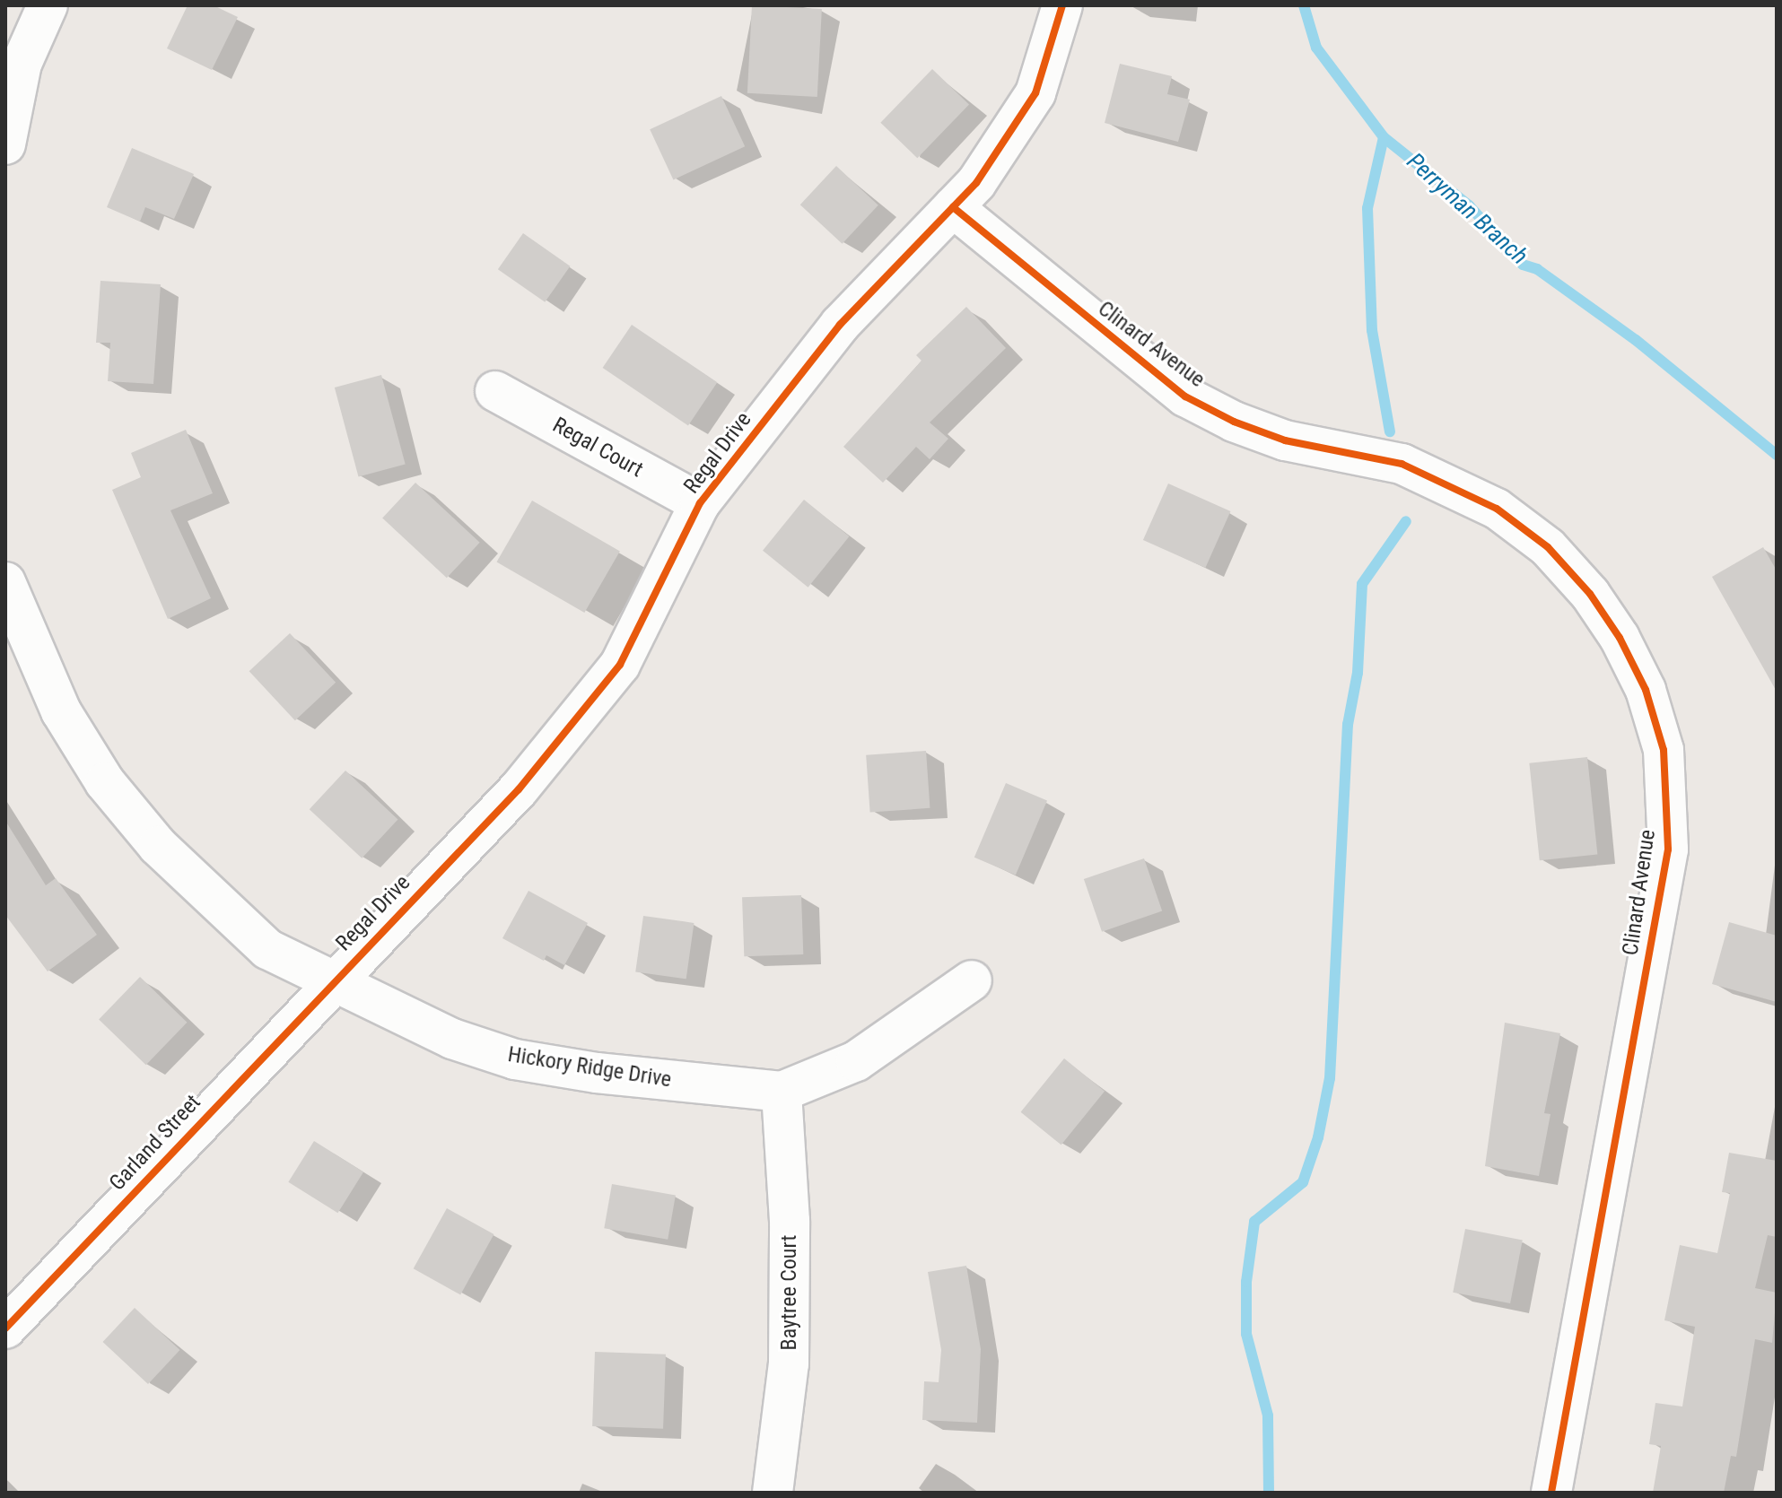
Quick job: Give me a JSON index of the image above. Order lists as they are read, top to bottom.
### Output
{
  "streets": {
    "street": [
      "Clinard Avenue",
      "Regal Court",
      "Regal Drive",
      "Hickory Ridge Drive",
      "Garland Street",
      "Baytree Court"
    ]
  },
  "crossings": [
    ["Clinard Avenue", "Regal Drive"],
    ["Regal Court", "Regal Drive"],
    ["Regal Drive", "Hickory Ridge Drive"],
    ["Regal Drive", "Garland Street"],
    ["Hickory Ridge Drive", "Garland Street"],
    ["Hickory Ridge Drive", "Baytree Court"]
  ],
  "water": ["Perryman Branch"]
}
